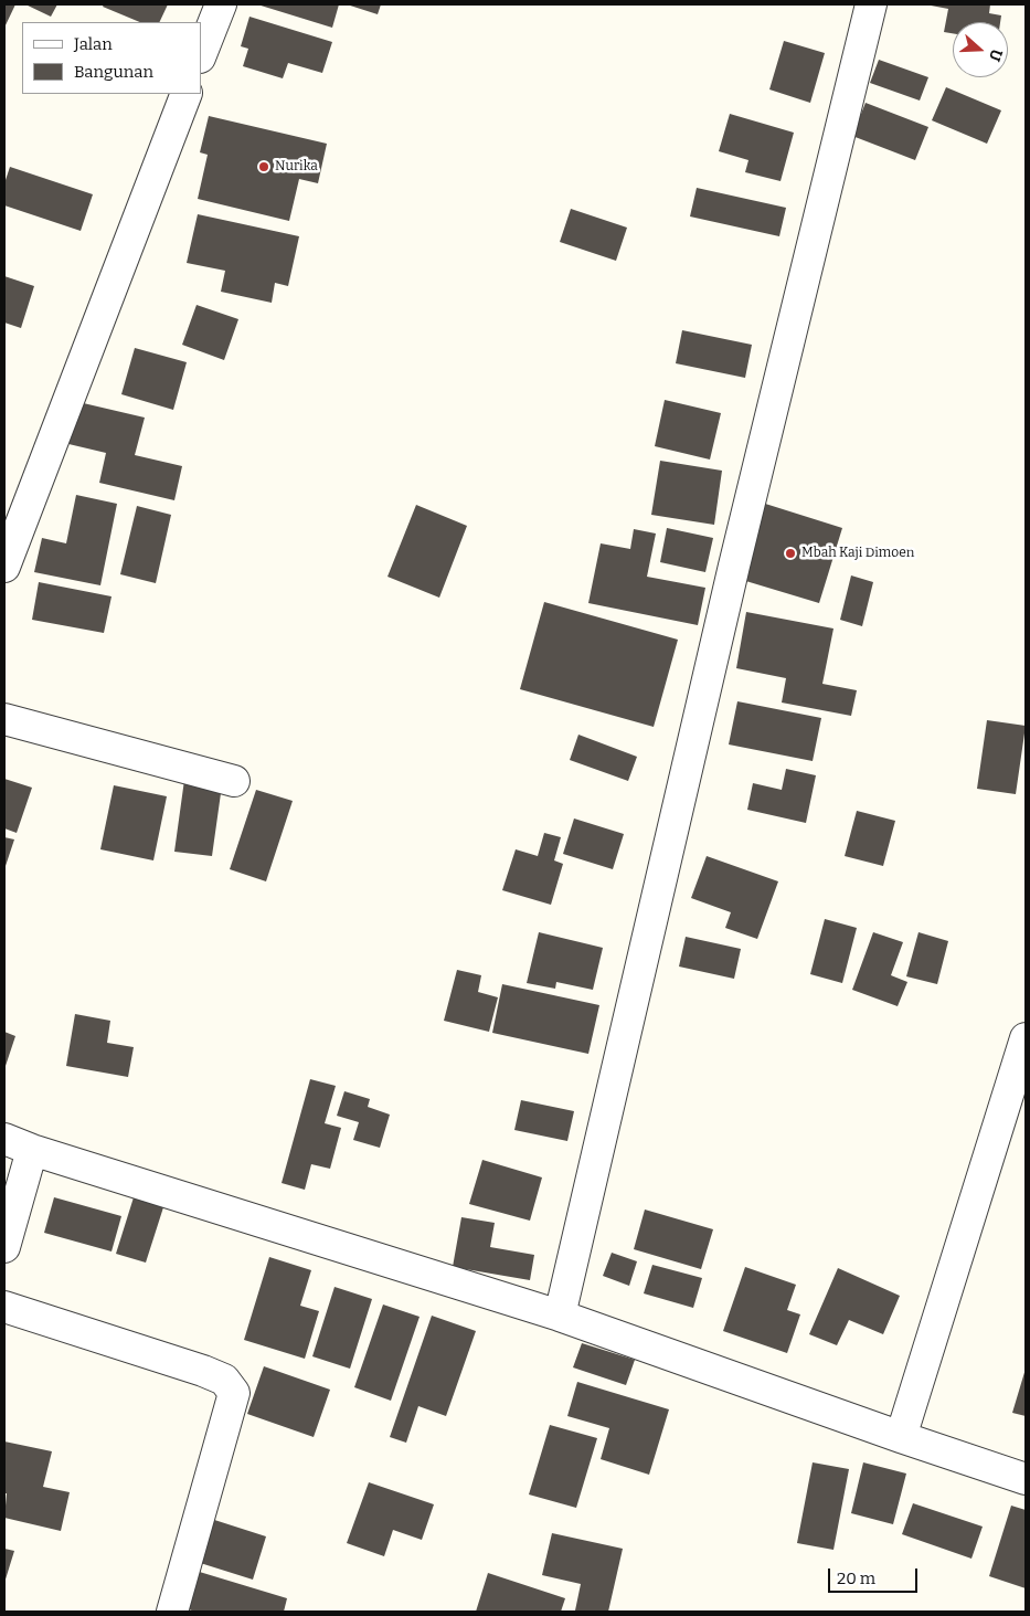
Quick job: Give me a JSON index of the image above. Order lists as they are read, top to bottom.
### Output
{
  "places": ["Nurika", "Mbah Kaji Dimoen"],
  "legend": ["Jalan", "Bangunan"],
  "scale_bar": "20 m",
  "north": "right"
}
